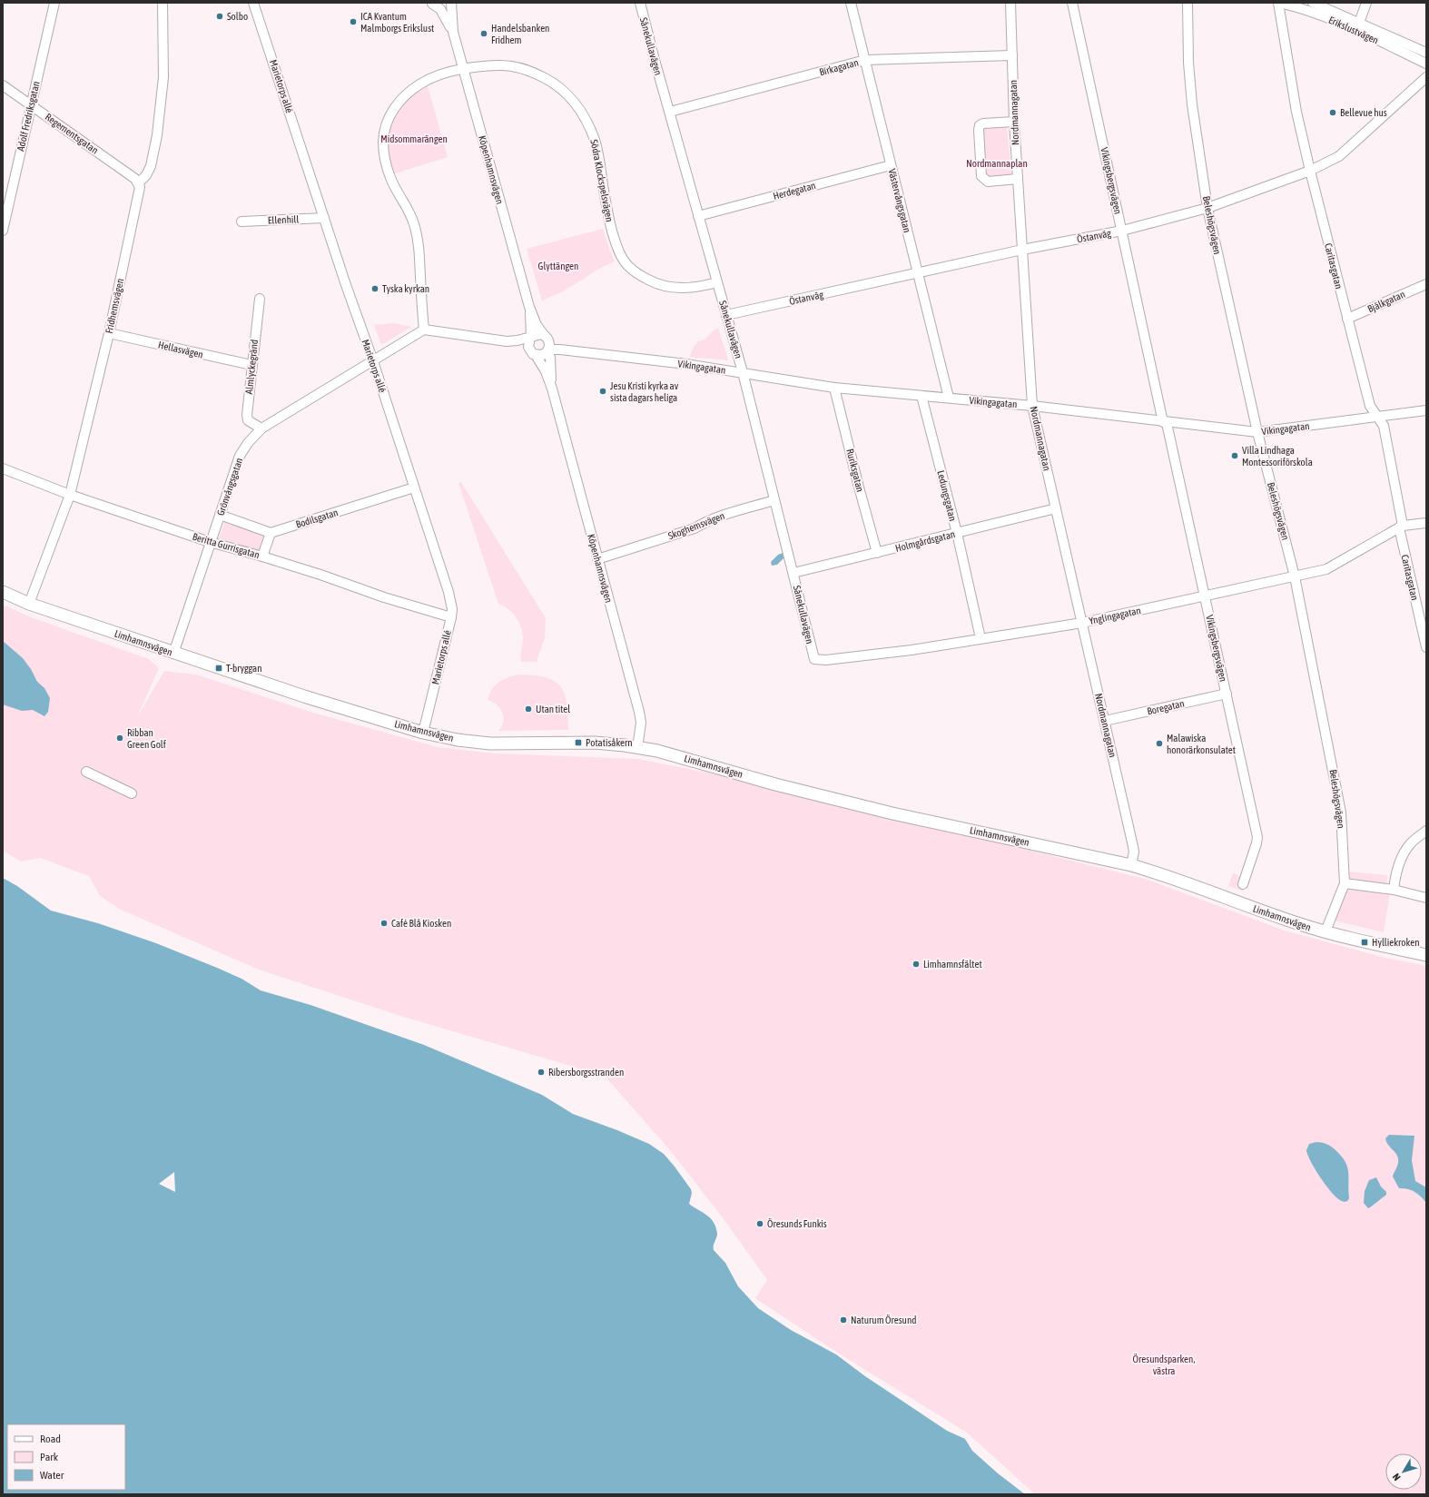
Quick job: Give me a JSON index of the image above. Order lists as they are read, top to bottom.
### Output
{
  "streets": {
    "main road": ["Limhamnsvägen"],
    "street": [
      "Erikslustvägen",
      "Sånekullavägen",
      "Birkagatan",
      "Marietorps allé",
      "Nordmannagatan",
      "Adolf Fredriksgatan",
      "Regementsgatan",
      "Köpenhamnsvägen",
      "Södra Klockspelsvägen",
      "Vikingsbergsvägen",
      "Herdegatan",
      "Västervångsgatan",
      "Ellenhill",
      "Beleshögsvägen",
      "Östanväg",
      "Caritasgatan",
      "Bjälkgatan",
      "Fridhemsvägen",
      "Hellasvägen",
      "Almlyckegränd",
      "Vikingagatan",
      "Ruriksgatan",
      "Grönvångsgatan",
      "Ledungsgatan",
      "Bodilsgatan",
      "Skoghemsvägen",
      "Holmgårdsgatan",
      "Beritta Gurrisgatan",
      "Ynglingagatan",
      "Boregatan"
    ]
  },
  "crossings": [
    ["Erikslustvägen", "Caritasgatan"],
    ["Sånekullavägen", "Birkagatan"],
    ["Sånekullavägen", "Södra Klockspelsvägen"],
    ["Sånekullavägen", "Herdegatan"],
    ["Sånekullavägen", "Östanväg"],
    ["Sånekullavägen", "Vikingagatan"],
    ["Sånekullavägen", "Skoghemsvägen"],
    ["Sånekullavägen", "Holmgårdsgatan"],
    ["Sånekullavägen", "Ynglingagatan"],
    ["Birkagatan", "Nordmannagatan"],
    ["Birkagatan", "Västervångsgatan"],
    ["Marietorps allé", "Ellenhill"],
    ["Marietorps allé", "Grönvångsgatan"],
    ["Marietorps allé", "Bodilsgatan"],
    ["Marietorps allé", "Beritta Gurrisgatan"],
    ["Marietorps allé", "Limhamnsvägen"],
    ["Nordmannagatan", "Östanväg"],
    ["Nordmannagatan", "Vikingagatan"],
    ["Nordmannagatan", "Holmgårdsgatan"],
    ["Nordmannagatan", "Ynglingagatan"],
    ["Nordmannagatan", "Limhamnsvägen"],
    ["Nordmannagatan", "Boregatan"],
    ["Adolf Fredriksgatan", "Regementsgatan"],
    ["Regementsgatan", "Fridhemsvägen"],
    ["Köpenhamnsvägen", "Södra Klockspelsvägen"],
    ["Köpenhamnsvägen", "Vikingagatan"],
    ["Köpenhamnsvägen", "Skoghemsvägen"],
    ["Köpenhamnsvägen", "Limhamnsvägen"],
    ["Vikingsbergsvägen", "Östanväg"],
    ["Vikingsbergsvägen", "Vikingagatan"],
    ["Vikingsbergsvägen", "Ynglingagatan"],
    ["Vikingsbergsvägen", "Boregatan"],
    ["Herdegatan", "Västervångsgatan"],
    ["Västervångsgatan", "Östanväg"],
    ["Västervångsgatan", "Vikingagatan"],
    ["Beleshögsvägen", "Östanväg"],
    ["Beleshögsvägen", "Vikingagatan"],
    ["Beleshögsvägen", "Ynglingagatan"],
    ["Beleshögsvägen", "Limhamnsvägen"],
    ["Östanväg", "Caritasgatan"],
    ["Caritasgatan", "Bjälkgatan"],
    ["Caritasgatan", "Vikingagatan"],
    ["Caritasgatan", "Ynglingagatan"],
    ["Fridhemsvägen", "Hellasvägen"],
    ["Fridhemsvägen", "Beritta Gurrisgatan"],
    ["Fridhemsvägen", "Limhamnsvägen"],
    ["Hellasvägen", "Almlyckegränd"],
    ["Almlyckegränd", "Grönvångsgatan"],
    ["Vikingagatan", "Ruriksgatan"],
    ["Vikingagatan", "Ledungsgatan"],
    ["Ruriksgatan", "Holmgårdsgatan"],
    ["Grönvångsgatan", "Beritta Gurrisgatan"],
    ["Grönvångsgatan", "Limhamnsvägen"],
    ["Ledungsgatan", "Holmgårdsgatan"],
    ["Ledungsgatan", "Ynglingagatan"]
  ],
  "parks": [
    "Midsommarängen",
    "Nordmannaplan",
    "Glyttängen",
    "Öresundsparken, västra"
  ],
  "places": {
    "other": [
      "Solbo",
      "ICA Kvantum Malmborgs Erikslust",
      "Handelsbanken Fridhem",
      "Bellevue hus",
      "Tyska kyrkan",
      "Jesu Kristi kyrka av sista dagars heliga",
      "Villa Lindhaga Montessoriförskola",
      "Utan titel",
      "Ribban Green Golf",
      "Malawiska honorärkonsulatet",
      "Café Blå Kiosken",
      "Limhamnsfältet",
      "Ribersborgsstranden",
      "Öresunds Funkis",
      "Naturum Öresund"
    ],
    "transit": ["T-bryggan", "Potatisåkern", "Hylliekroken"]
  },
  "legend": ["Road", "Park", "Water"],
  "north": "bottom left"
}
